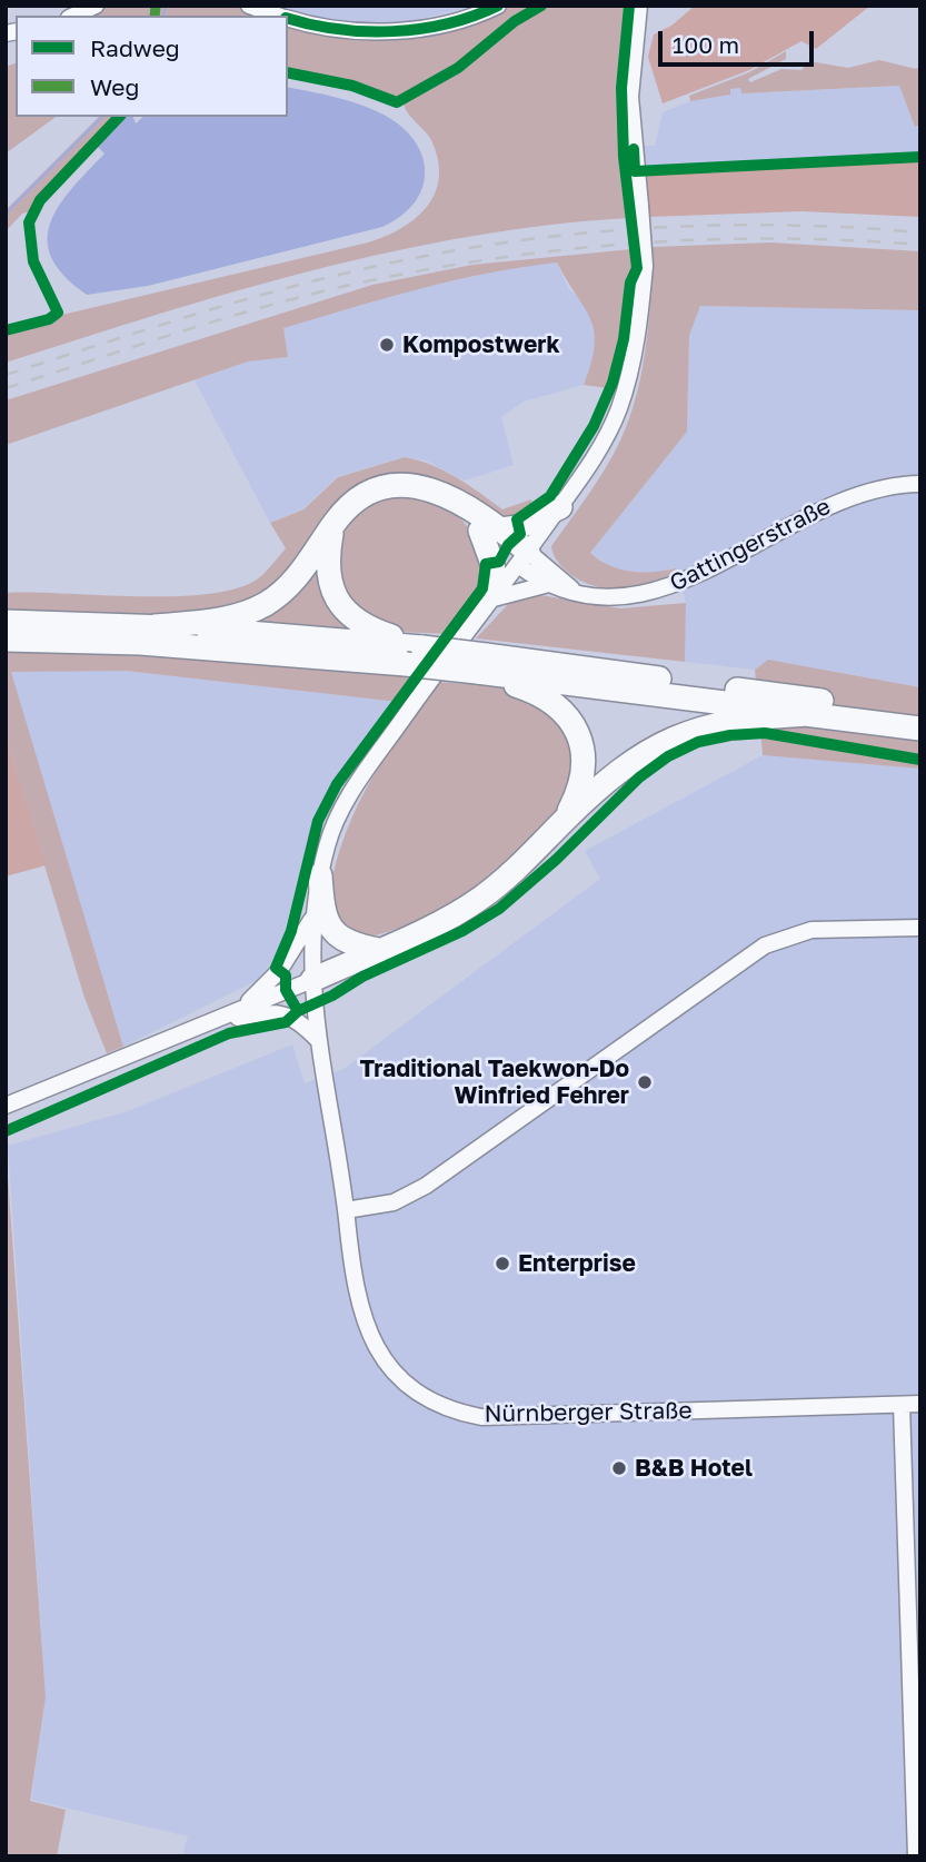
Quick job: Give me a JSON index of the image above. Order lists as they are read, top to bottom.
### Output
{
  "streets": {
    "street": ["Gattingerstraße", "Nürnberger Straße"]
  },
  "places": [
    "Kompostwerk",
    "Traditional Taekwon-Do Winfried Fehrer",
    "Enterprise",
    "B&B Hotel"
  ],
  "legend": ["Radweg", "Weg"],
  "scale_bar": "100 m"
}
